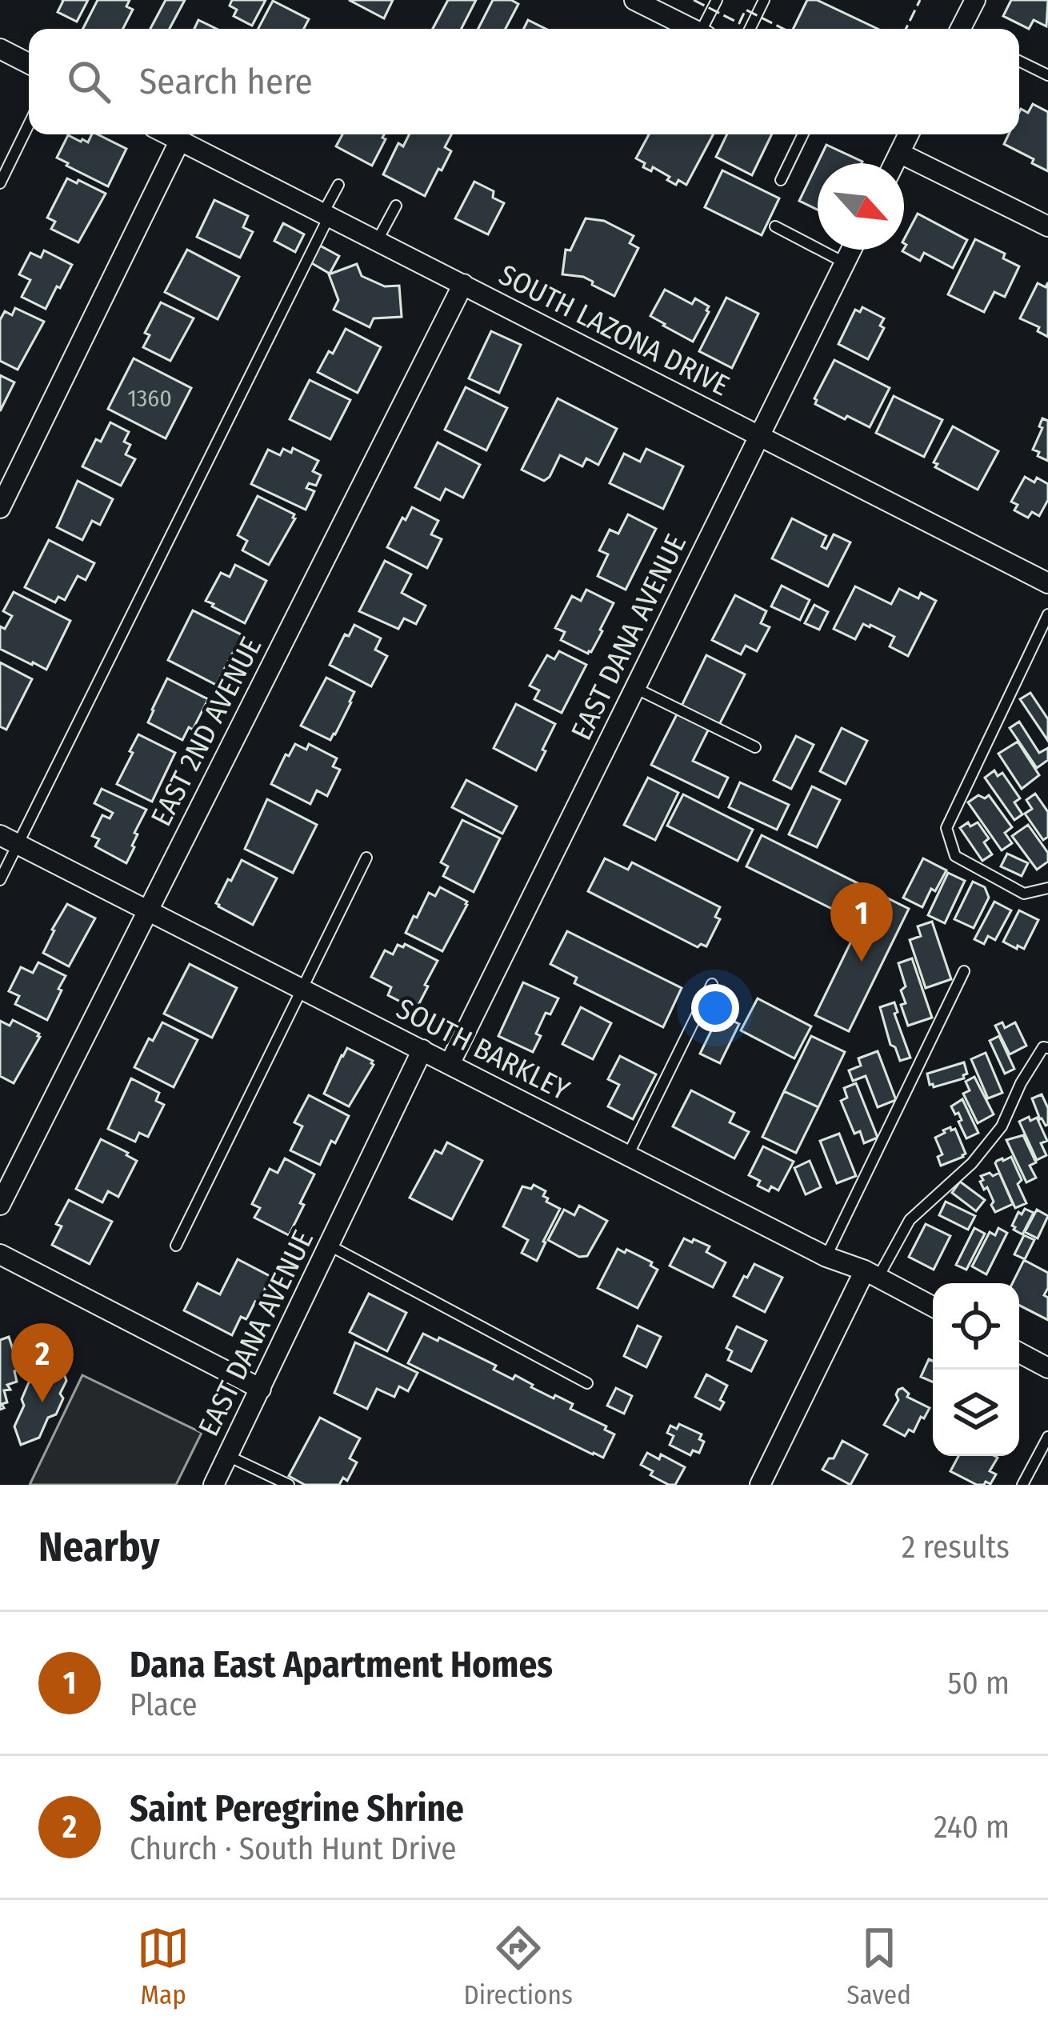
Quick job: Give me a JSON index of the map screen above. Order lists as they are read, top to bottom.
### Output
{
  "streets": {
    "street": [
      "SOUTH LAZONA DRIVE",
      "EAST DANA AVENUE",
      "EAST 2ND AVENUE",
      "SOUTH BARKLEY"
    ]
  },
  "crossings": [
    ["SOUTH LAZONA DRIVE", "EAST DANA AVENUE"],
    ["SOUTH LAZONA DRIVE", "EAST 2ND AVENUE"],
    ["EAST DANA AVENUE", "SOUTH BARKLEY"],
    ["EAST 2ND AVENUE", "SOUTH BARKLEY"]
  ],
  "house_numbers": ["1360"],
  "north": "bottom right",
  "page": {
    "search": "Search here",
    "pins": ["1", "2"],
    "heading": ["Nearby", "2 results"],
    "list": [
      {
        "mark": "1",
        "name": "Dana East Apartment Homes",
        "note": "Place",
        "value": "50 m"
      },
      {
        "mark": "2",
        "name": "Saint Peregrine Shrine",
        "note": "Church · South Hunt Drive",
        "value": "240 m"
      }
    ],
    "nav": ["Map", "Directions", "Saved"]
  }
}
